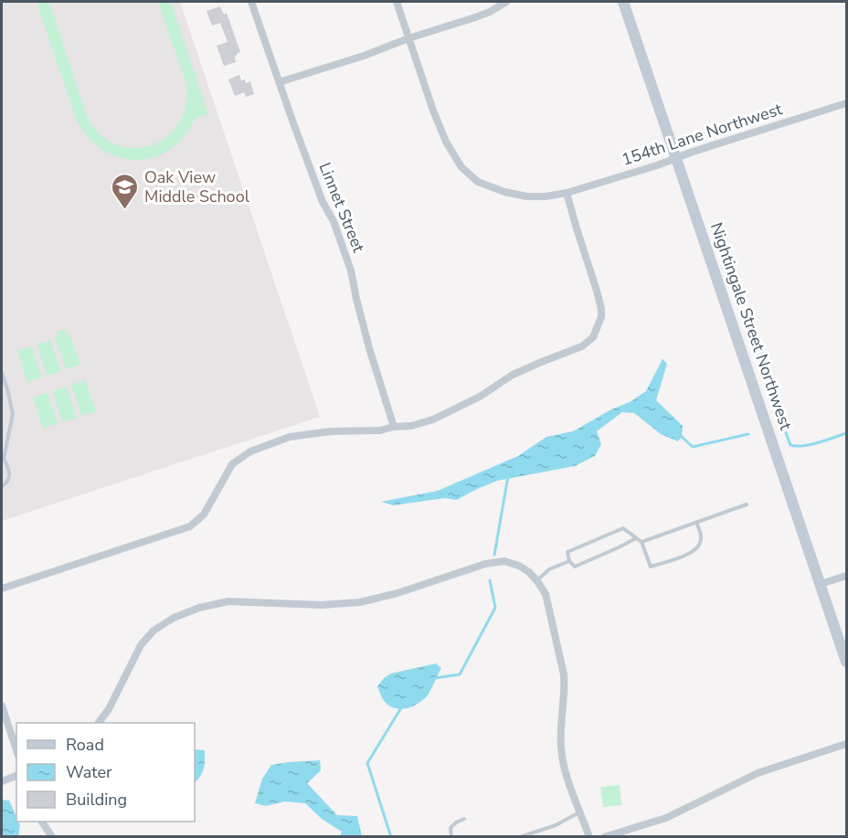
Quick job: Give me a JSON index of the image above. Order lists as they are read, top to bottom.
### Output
{
  "streets": {
    "street": ["154th Lane Northwest", "Linnet Street", "Nightingale Street Northwest"]
  },
  "crossings": [
    ["154th Lane Northwest", "Nightingale Street Northwest"]
  ],
  "places": {
    "school or university": ["Oak View Middle School"]
  },
  "legend": ["Road", "Water", "Building"]
}
